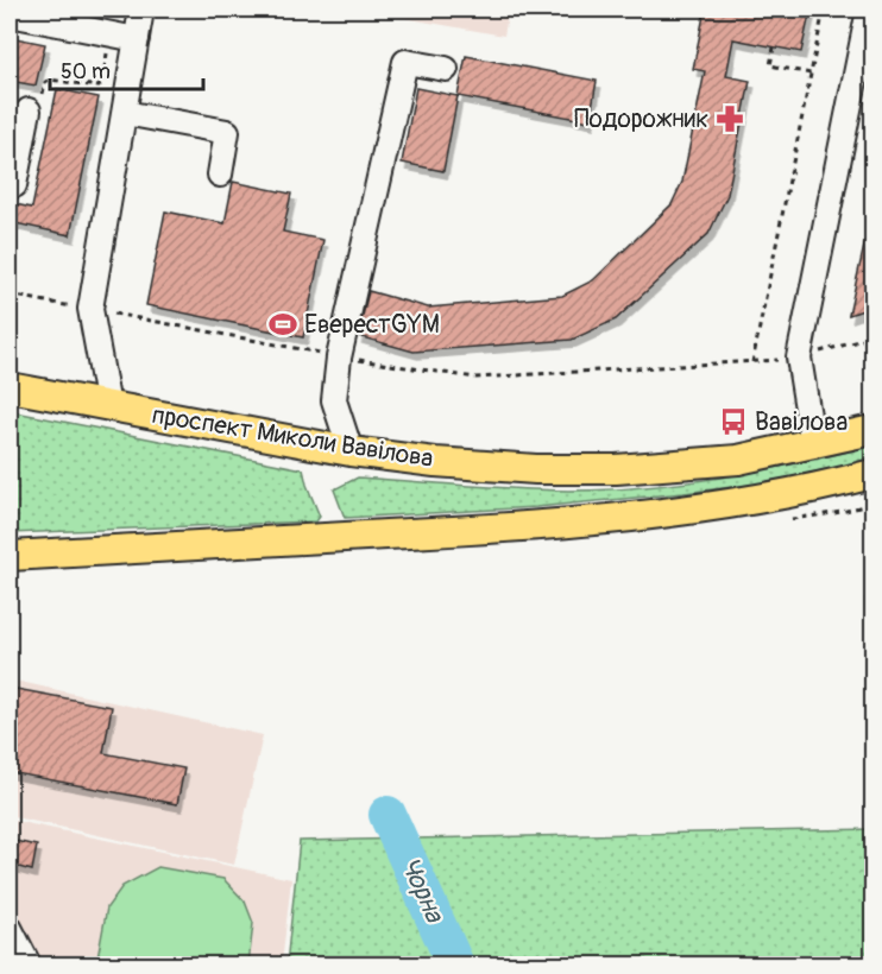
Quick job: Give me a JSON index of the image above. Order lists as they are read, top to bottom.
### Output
{
  "streets": {
    "main road": ["проспект Миколи Вавілова"]
  },
  "water": ["Чорна"],
  "places": {
    "pharmacy": ["Подорожник"],
    "sports": ["ЕверестGYM"],
    "bus stop": ["Вавілова"]
  },
  "scale_bar": "50 m"
}
